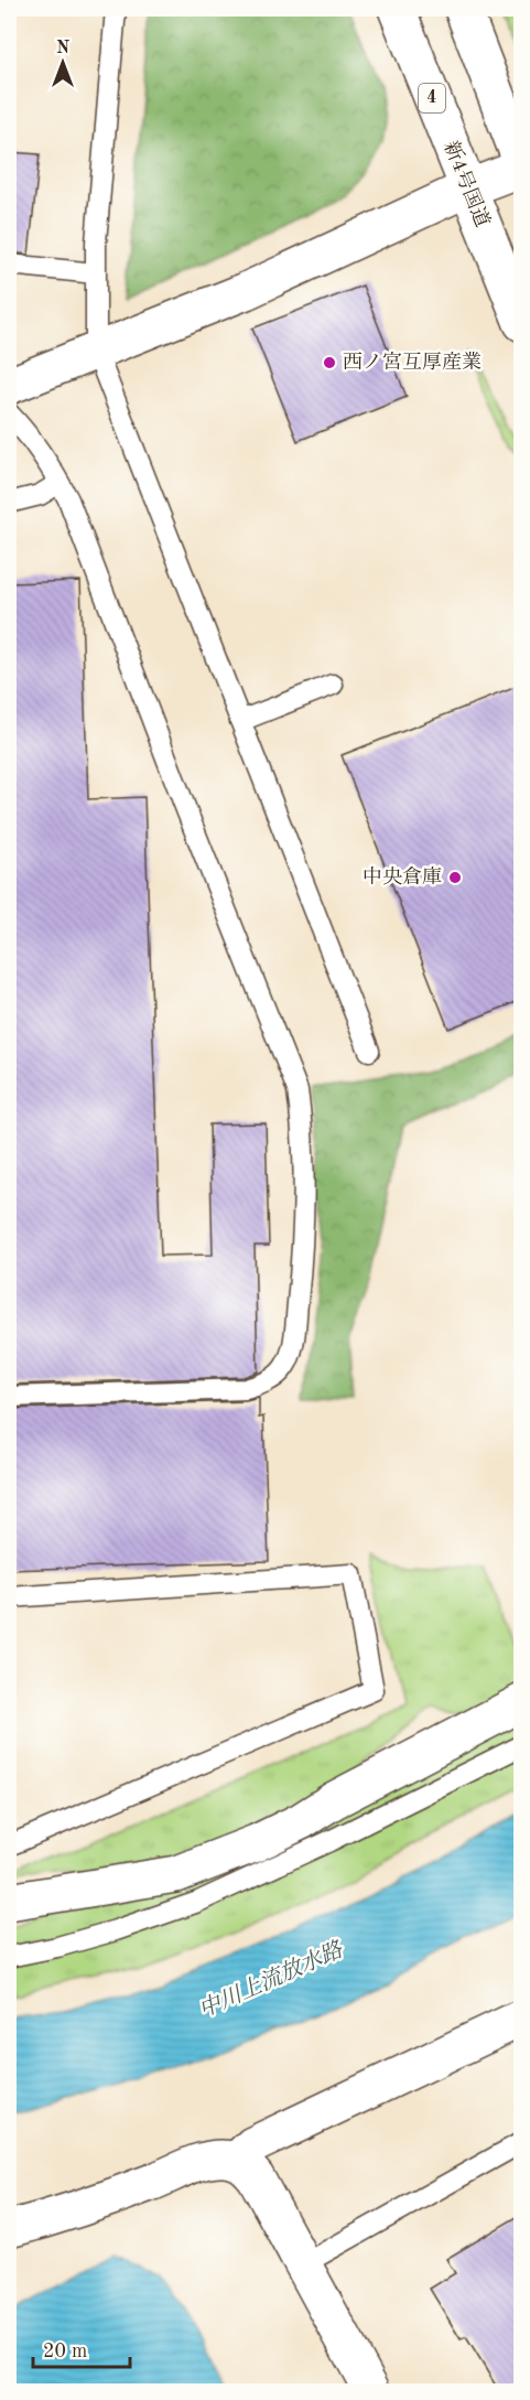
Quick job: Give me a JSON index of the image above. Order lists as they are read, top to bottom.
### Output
{
  "streets": {
    "main road": ["4", "新4号国道"]
  },
  "water": ["中川上流放水路"],
  "places": ["西ノ宮互厚産業", "中央倉庫"],
  "scale_bar": "20 m",
  "north": "top"
}
